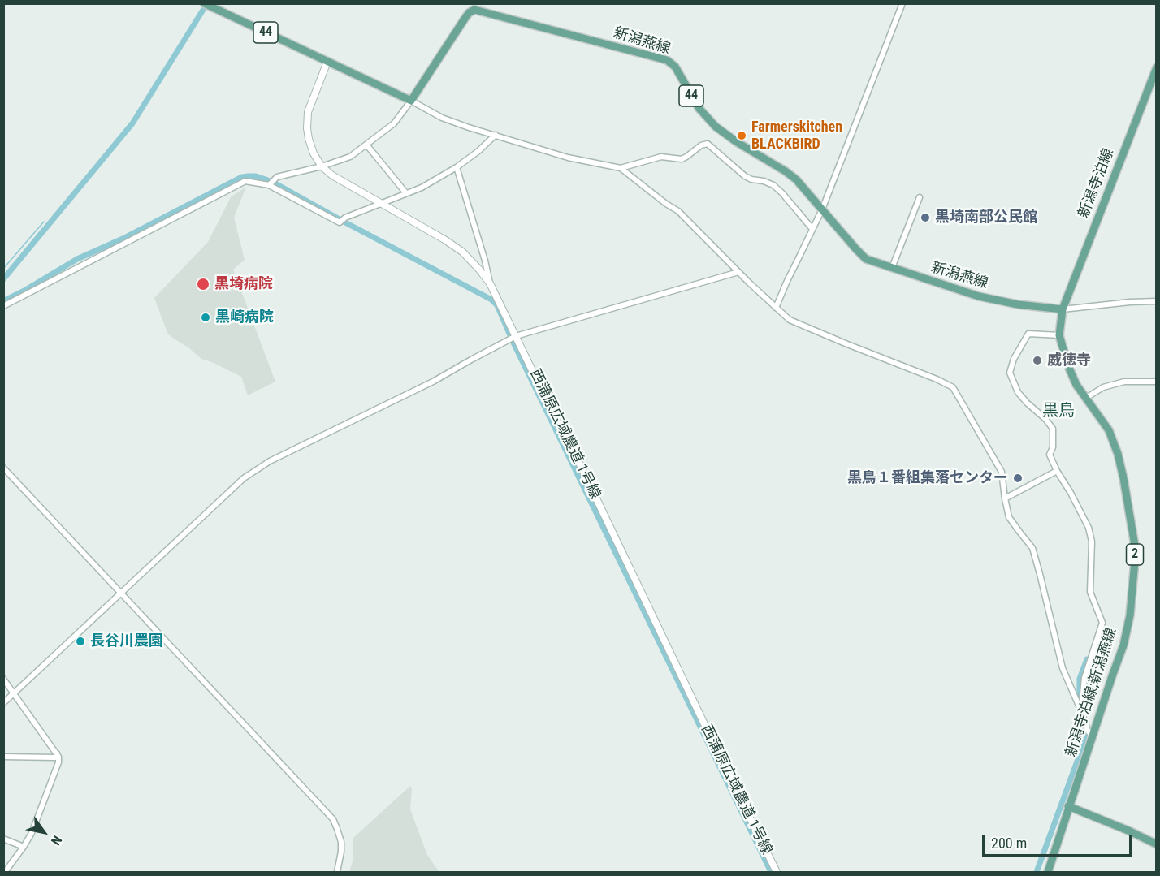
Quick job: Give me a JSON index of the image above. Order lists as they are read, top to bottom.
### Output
{
  "streets": {
    "main road": [
      "44",
      "新潟燕線",
      "新潟寺泊線",
      "2",
      "新潟寺泊線;新潟燕線"
    ],
    "street": ["西蒲原広域農道 1号線"]
  },
  "crossings": [
    ["44", "新潟燕線"],
    ["44", "西蒲原広域農道 1号線"],
    ["新潟燕線", "新潟寺泊線"],
    ["新潟燕線", "新潟寺泊線;新潟燕線"],
    ["新潟寺泊線", "新潟寺泊線;新潟燕線"],
    ["2", "新潟寺泊線;新潟燕線"]
  ],
  "districts": ["黒鳥"],
  "places": [
    "Farmerskitchen BLACKBIRD",
    "黒埼南部公民館",
    "黒埼病院",
    "黒崎病院",
    "威徳寺",
    "黒鳥１番組集落センター",
    "長谷川農園"
  ],
  "scale_bar": "200 m",
  "north": "bottom right"
}
